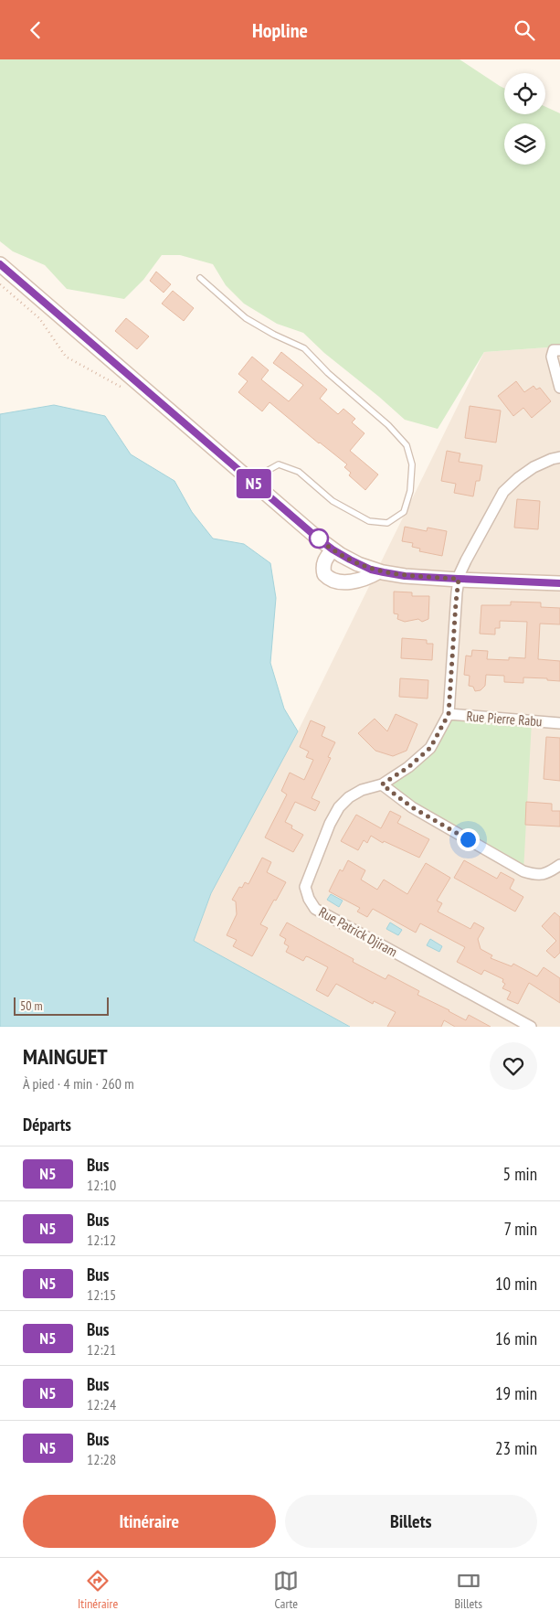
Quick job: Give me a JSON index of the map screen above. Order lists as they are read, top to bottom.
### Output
{
  "streets": {
    "street": ["Rue Pierre Rabu", "Rue Patrick Djiram"]
  },
  "crossings": [
    ["Rue Pierre Rabu", "Rue Patrick Djiram"]
  ],
  "lines": ["bus line N5"],
  "scale_bar": "50 m",
  "page": {
    "header": "Hopline",
    "on_map": "N5",
    "scale": "50 m",
    "heading": [
      ["MAINGUET", "À pied · 4 min · 260 m"],
      "Départs"
    ],
    "list": [
      {
        "mark": "N5",
        "name": "Bus",
        "note": "12:10",
        "value": "5 min"
      },
      {
        "mark": "N5",
        "name": "Bus",
        "note": "12:12",
        "value": "7 min"
      },
      {
        "mark": "N5",
        "name": "Bus",
        "note": "12:15",
        "value": "10 min"
      },
      {
        "mark": "N5",
        "name": "Bus",
        "note": "12:21",
        "value": "16 min"
      },
      {
        "mark": "N5",
        "name": "Bus",
        "note": "12:24",
        "value": "19 min"
      },
      {
        "mark": "N5",
        "name": "Bus",
        "note": "12:28",
        "value": "23 min"
      }
    ],
    "buttons": ["Itinéraire", "Billets"],
    "tabs": ["Itinéraire", "Carte", "Billets"]
  }
}
